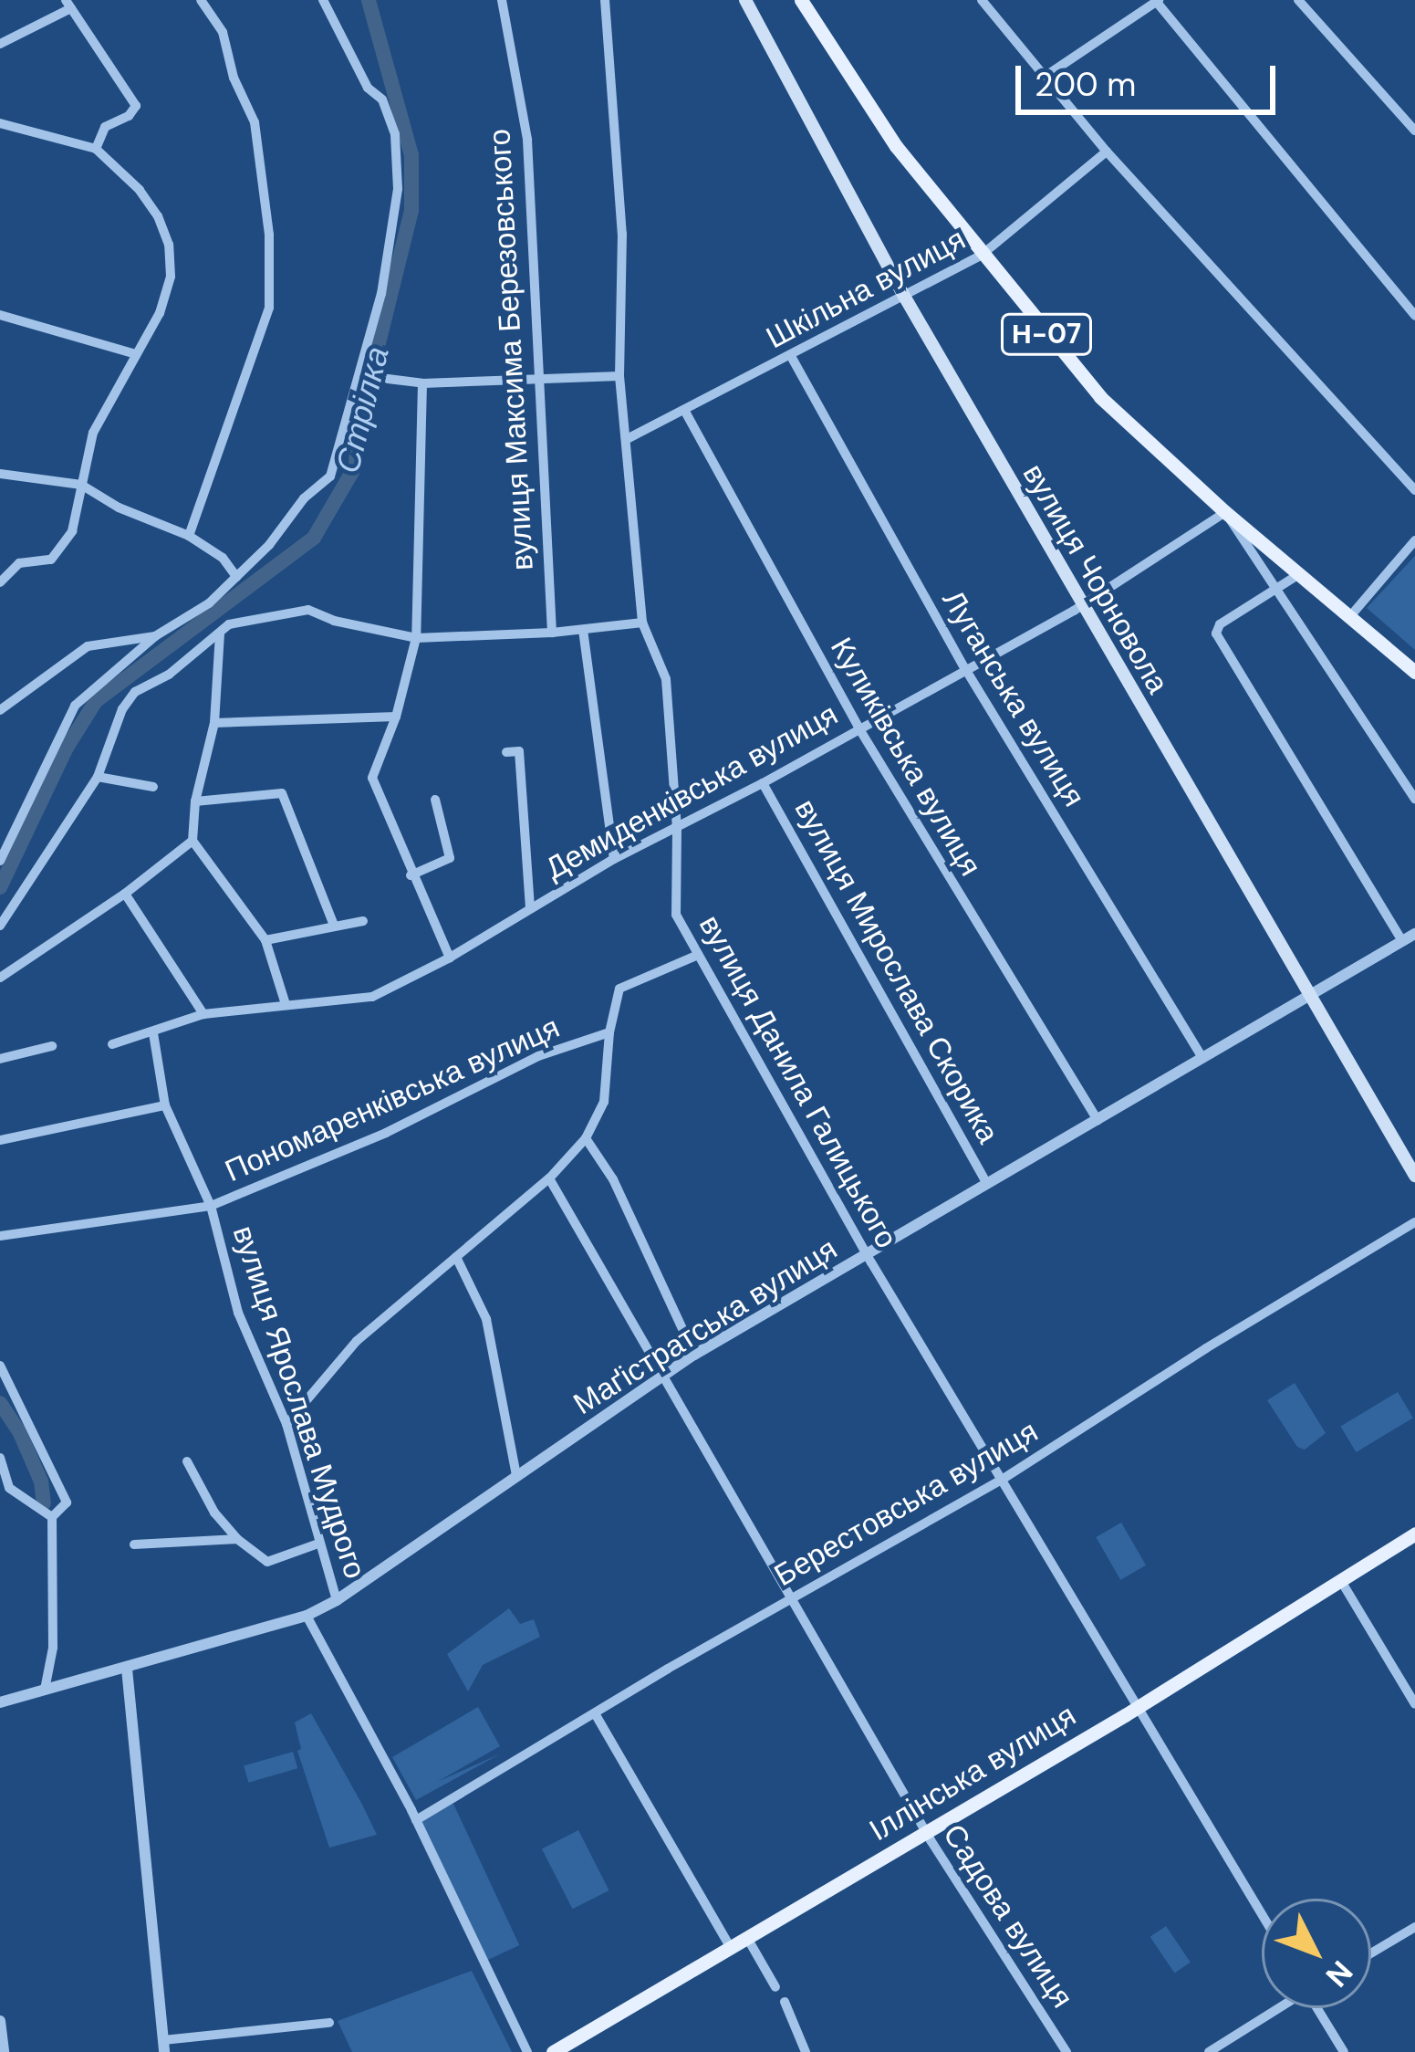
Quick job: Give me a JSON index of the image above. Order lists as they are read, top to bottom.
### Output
{
  "streets": {
    "main road": ["Н-07", "вулиця Чорновола", "Іллінська вулиця"],
    "street": [
      "Шкільна вулиця",
      "вулиця Максима Березовського",
      "Луганська вулиця",
      "Куликівська вулиця",
      "Демиденківська вулиця",
      "вулиця Мирослава Скорика",
      "вулиця Данила Галицького",
      "Пономаренківська вулиця",
      "Маґістратська вулиця",
      "вулиця Ярослава Мудрого",
      "Берестовська вулиця",
      "Садова вулиця"
    ]
  },
  "crossings": [
    ["Шкільна вулиця", "Н-07"],
    ["Шкільна вулиця", "вулиця Чорновола"],
    ["Шкільна вулиця", "Луганська вулиця"],
    ["Шкільна вулиця", "Куликівська вулиця"],
    ["Шкільна вулиця", "вулиця Данила Галицького"],
    ["Н-07", "Демиденківська вулиця"],
    ["вулиця Чорновола", "Демиденківська вулиця"],
    ["вулиця Чорновола", "Маґістратська вулиця"],
    ["Луганська вулиця", "Демиденківська вулиця"],
    ["Луганська вулиця", "Маґістратська вулиця"],
    ["Куликівська вулиця", "Демиденківська вулиця"],
    ["Куликівська вулиця", "Маґістратська вулиця"],
    ["Демиденківська вулиця", "вулиця Мирослава Скорика"],
    ["Демиденківська вулиця", "вулиця Данила Галицького"],
    ["Демиденківська вулиця", "вулиця Ярослава Мудрого"],
    ["вулиця Мирослава Скорика", "Маґістратська вулиця"],
    ["вулиця Данила Галицького", "Маґістратська вулиця"],
    ["вулиця Данила Галицького", "Берестовська вулиця"],
    ["вулиця Данила Галицького", "Іллінська вулиця"],
    ["Пономаренківська вулиця", "вулиця Ярослава Мудрого"],
    ["Маґістратська вулиця", "вулиця Ярослава Мудрого"],
    ["Маґістратська вулиця", "Садова вулиця"],
    ["Берестовська вулиця", "Садова вулиця"],
    ["Іллінська вулиця", "Садова вулиця"]
  ],
  "water": ["Стрілка"],
  "scale_bar": "200 m",
  "north": "bottom right"
}
